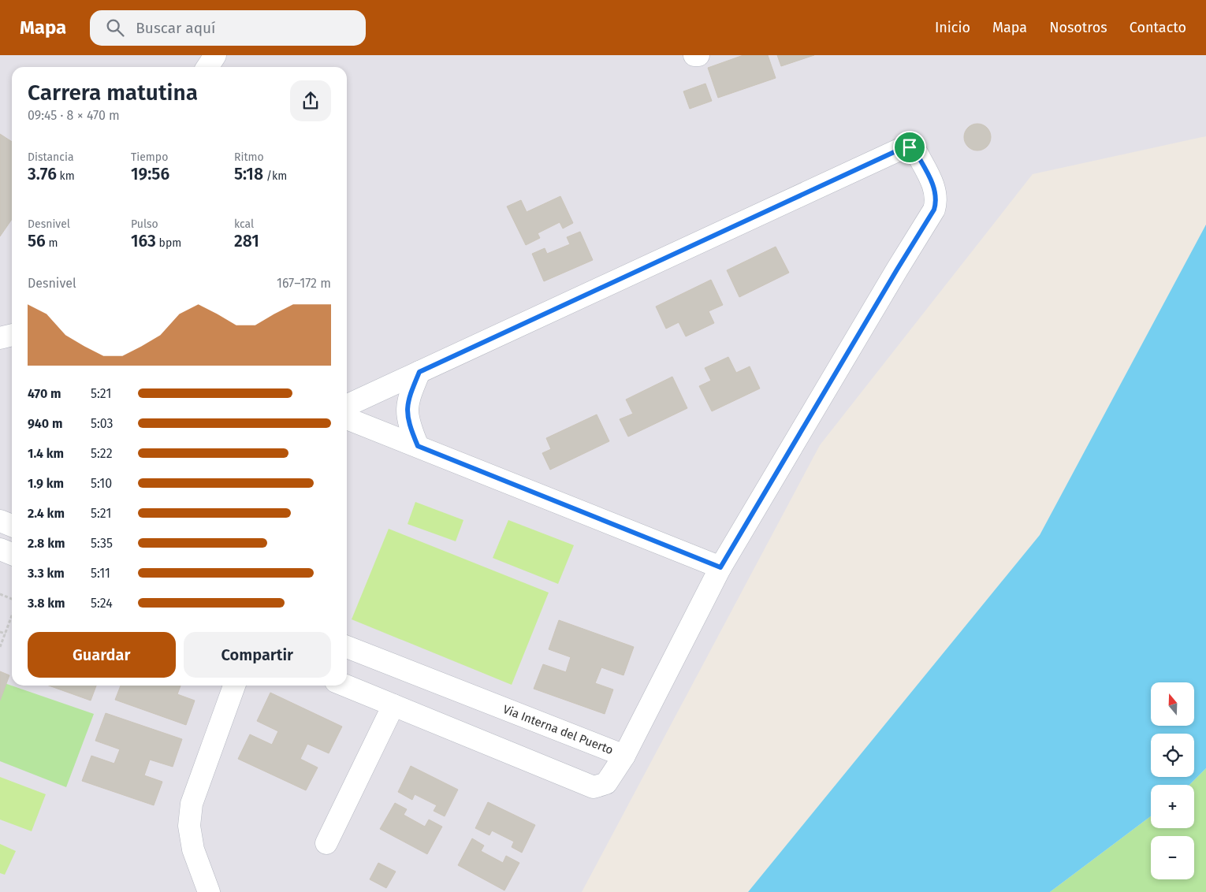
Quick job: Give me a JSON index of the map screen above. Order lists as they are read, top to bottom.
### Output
{
  "streets": {
    "street": ["Via Interna del Puerto"]
  },
  "north": "top",
  "page": {
    "header": "Mapa",
    "search": "Buscar aquí",
    "nav": [
      "Inicio",
      "Mapa",
      "Nosotros",
      "Contacto"
    ],
    "heading": ["Carrera matutina", "09:45 · 8 × 470 m"],
    "stats": [
      ["Distancia", "3.76 km"],
      ["Tiempo", "19:56"],
      ["Ritmo", "5:18 /km"],
      ["Desnivel", "56 m"],
      ["Pulso", "163 bpm"],
      ["kcal", "281"]
    ],
    "chart": ["Desnivel", "167–172 m"],
    "list": [
      {
        "name": "470 m",
        "note": "5:21"
      },
      {
        "name": "940 m",
        "note": "5:03"
      },
      {
        "name": "1.4 km",
        "note": "5:22"
      },
      {
        "name": "1.9 km",
        "note": "5:10"
      },
      {
        "name": "2.4 km",
        "note": "5:21"
      },
      {
        "name": "2.8 km",
        "note": "5:35"
      },
      {
        "name": "3.3 km",
        "note": "5:11"
      },
      {
        "name": "3.8 km",
        "note": "5:24"
      }
    ],
    "buttons": ["Guardar", "Compartir"],
    "map_buttons": ["+", "−"]
  }
}
